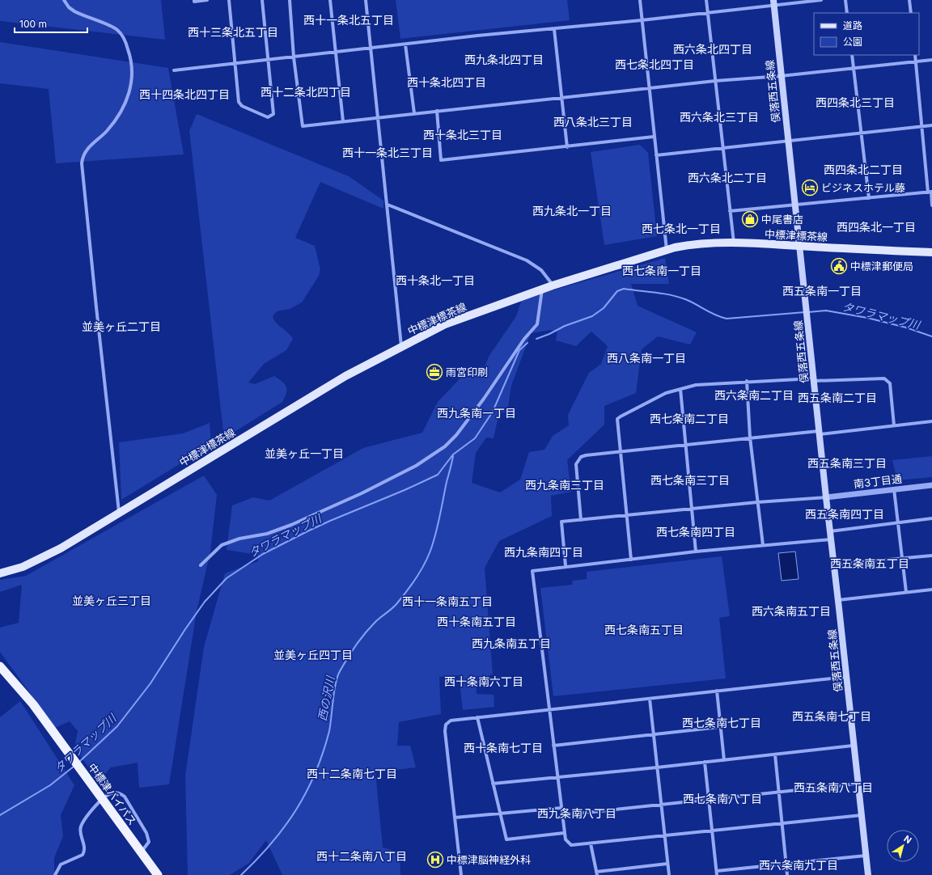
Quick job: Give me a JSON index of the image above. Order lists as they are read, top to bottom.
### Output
{
  "streets": {
    "highway": ["中標津バイパス"],
    "main road": ["俣落西五条線", "中標津標茶線"],
    "street": ["南3丁目通"]
  },
  "crossings": [
    ["俣落西五条線", "中標津標茶線"],
    ["俣落西五条線", "南3丁目通"]
  ],
  "districts": [
    "西十一条北五丁目",
    "西十三条北五丁目",
    "西六条北四丁目",
    "西九条北四丁目",
    "西七条北四丁目",
    "西十条北四丁目",
    "西十二条北四丁目",
    "西十四条北四丁目",
    "西四条北三丁目",
    "西六条北三丁目",
    "西八条北三丁目",
    "西十条北三丁目",
    "西十一条北三丁目",
    "西四条北二丁目",
    "西六条北二丁目",
    "西九条北一丁目",
    "西四条北一丁目",
    "西七条北一丁目",
    "西七条南一丁目",
    "西十条北一丁目",
    "西五条南一丁目",
    "並美ヶ丘二丁目",
    "西八条南一丁目",
    "西六条南二丁目",
    "西五条南二丁目",
    "西九条南一丁目",
    "西七条南二丁目",
    "並美ヶ丘一丁目",
    "西五条南三丁目",
    "西七条南三丁目",
    "西九条南三丁目",
    "西五条南四丁目",
    "西七条南四丁目",
    "西九条南四丁目",
    "西五条南五丁目",
    "並美ヶ丘三丁目",
    "西十一条南五丁目",
    "西六条南五丁目",
    "西十条南五丁目",
    "西七条南五丁目",
    "西九条南五丁目",
    "並美ヶ丘四丁目",
    "西十条南六丁目",
    "西五条南七丁目",
    "西七条南七丁目",
    "西十条南七丁目",
    "西十二条南七丁目",
    "西五条南八丁目",
    "西七条南八丁目",
    "西九条南八丁目",
    "西十二条南八丁目",
    "西六条南九丁目"
  ],
  "water": ["タワラマップ川", "西の沢川"],
  "places": {
    "hotel": ["ビジネスホテル藤"],
    "shop": ["中尾書店"],
    "public building": ["中標津郵便局"],
    "office": ["雨宮印刷"],
    "hospital": ["中標津脳神経外科"]
  },
  "legend": ["道路", "公園"],
  "scale_bar": "100 m",
  "north": "top right"
}
